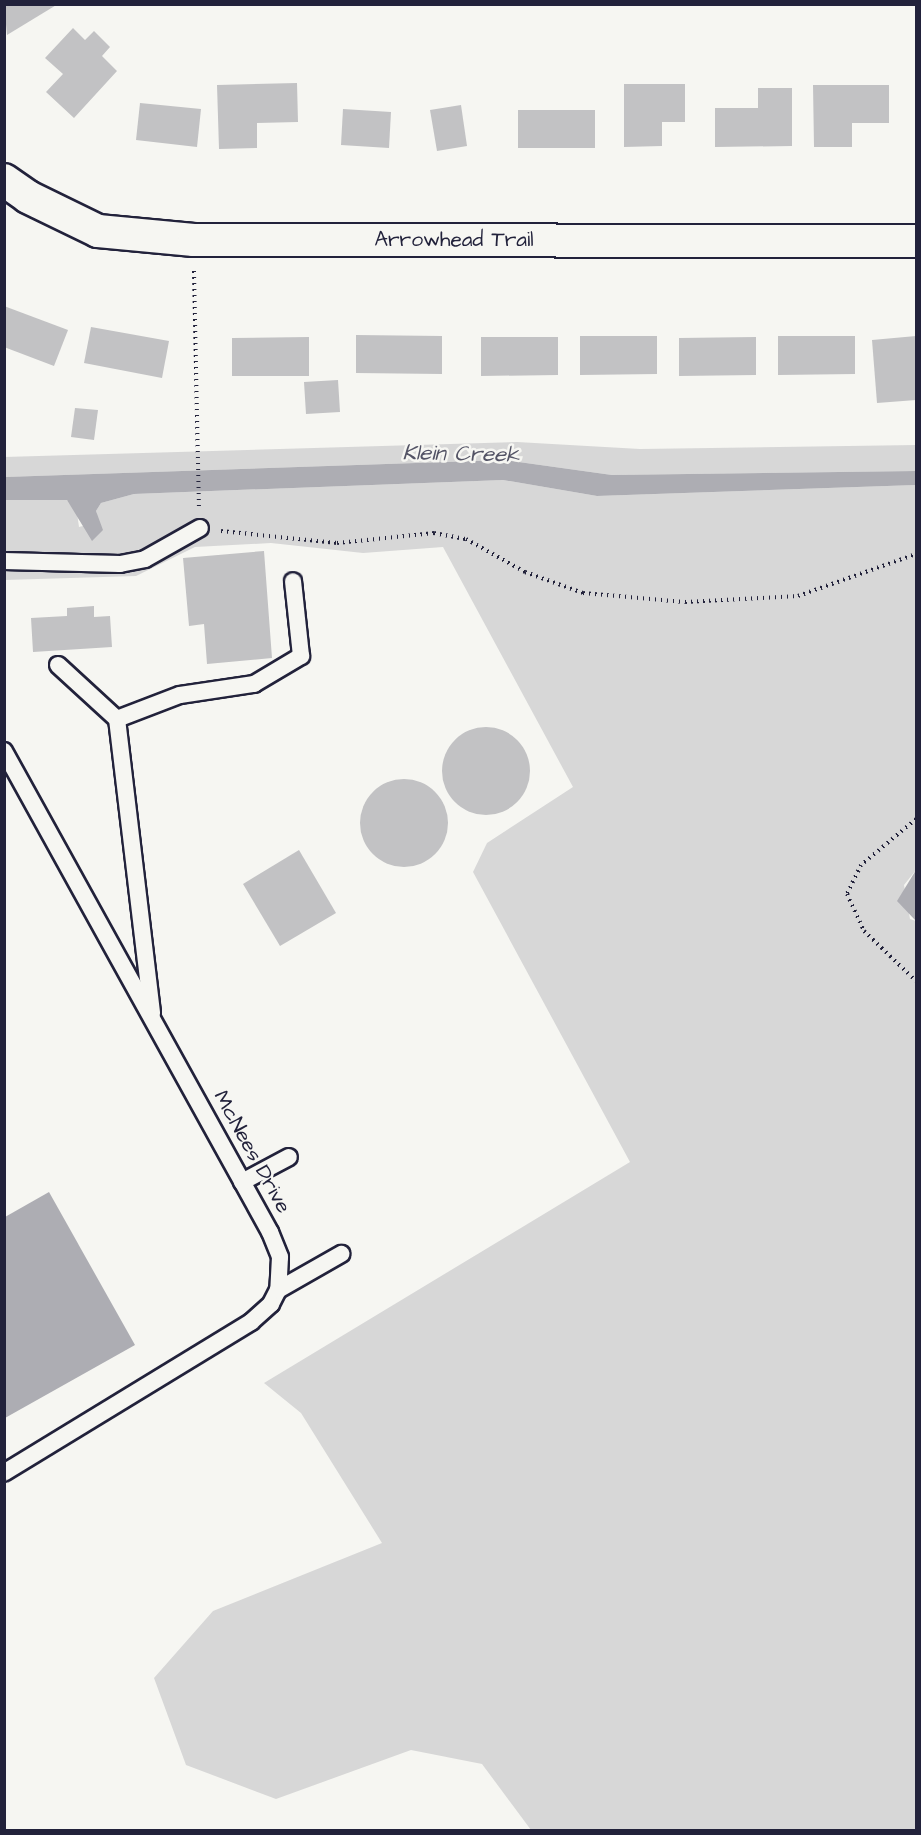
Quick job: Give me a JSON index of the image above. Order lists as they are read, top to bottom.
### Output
{
  "streets": {
    "street": ["Arrowhead Trail"],
    "lane": ["McNees Drive"]
  },
  "water": ["Klein Creek"]
}
